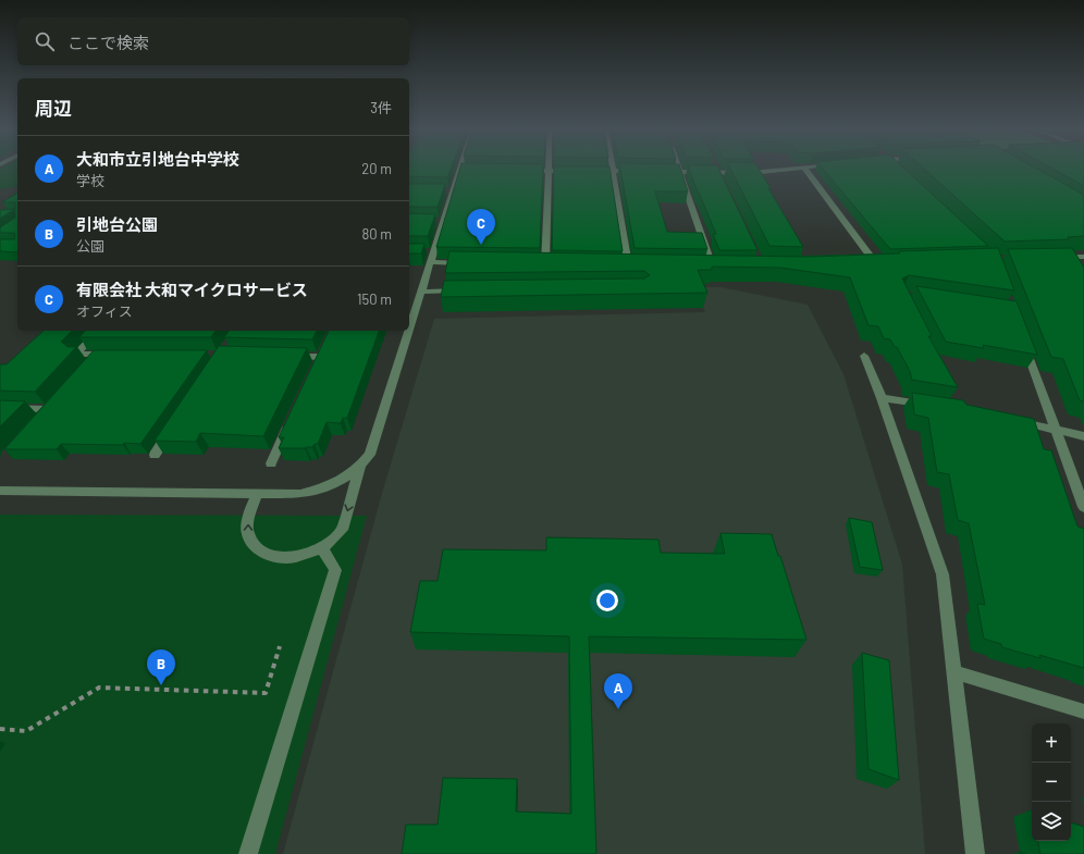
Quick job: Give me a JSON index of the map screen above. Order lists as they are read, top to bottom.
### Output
{
  "page": {
    "search": "ここで検索",
    "heading": ["周辺", "3件"],
    "list": [
      {
        "mark": "A",
        "name": "大和市立引地台中学校",
        "note": "学校",
        "value": "20 m"
      },
      {
        "mark": "B",
        "name": "引地台公園",
        "note": "公園",
        "value": "80 m"
      },
      {
        "mark": "C",
        "name": "有限会社 大和マイクロサービス",
        "note": "オフィス",
        "value": "150 m"
      }
    ],
    "pins": ["C", "B", "A"],
    "map_buttons": ["+", "−"]
  }
}
